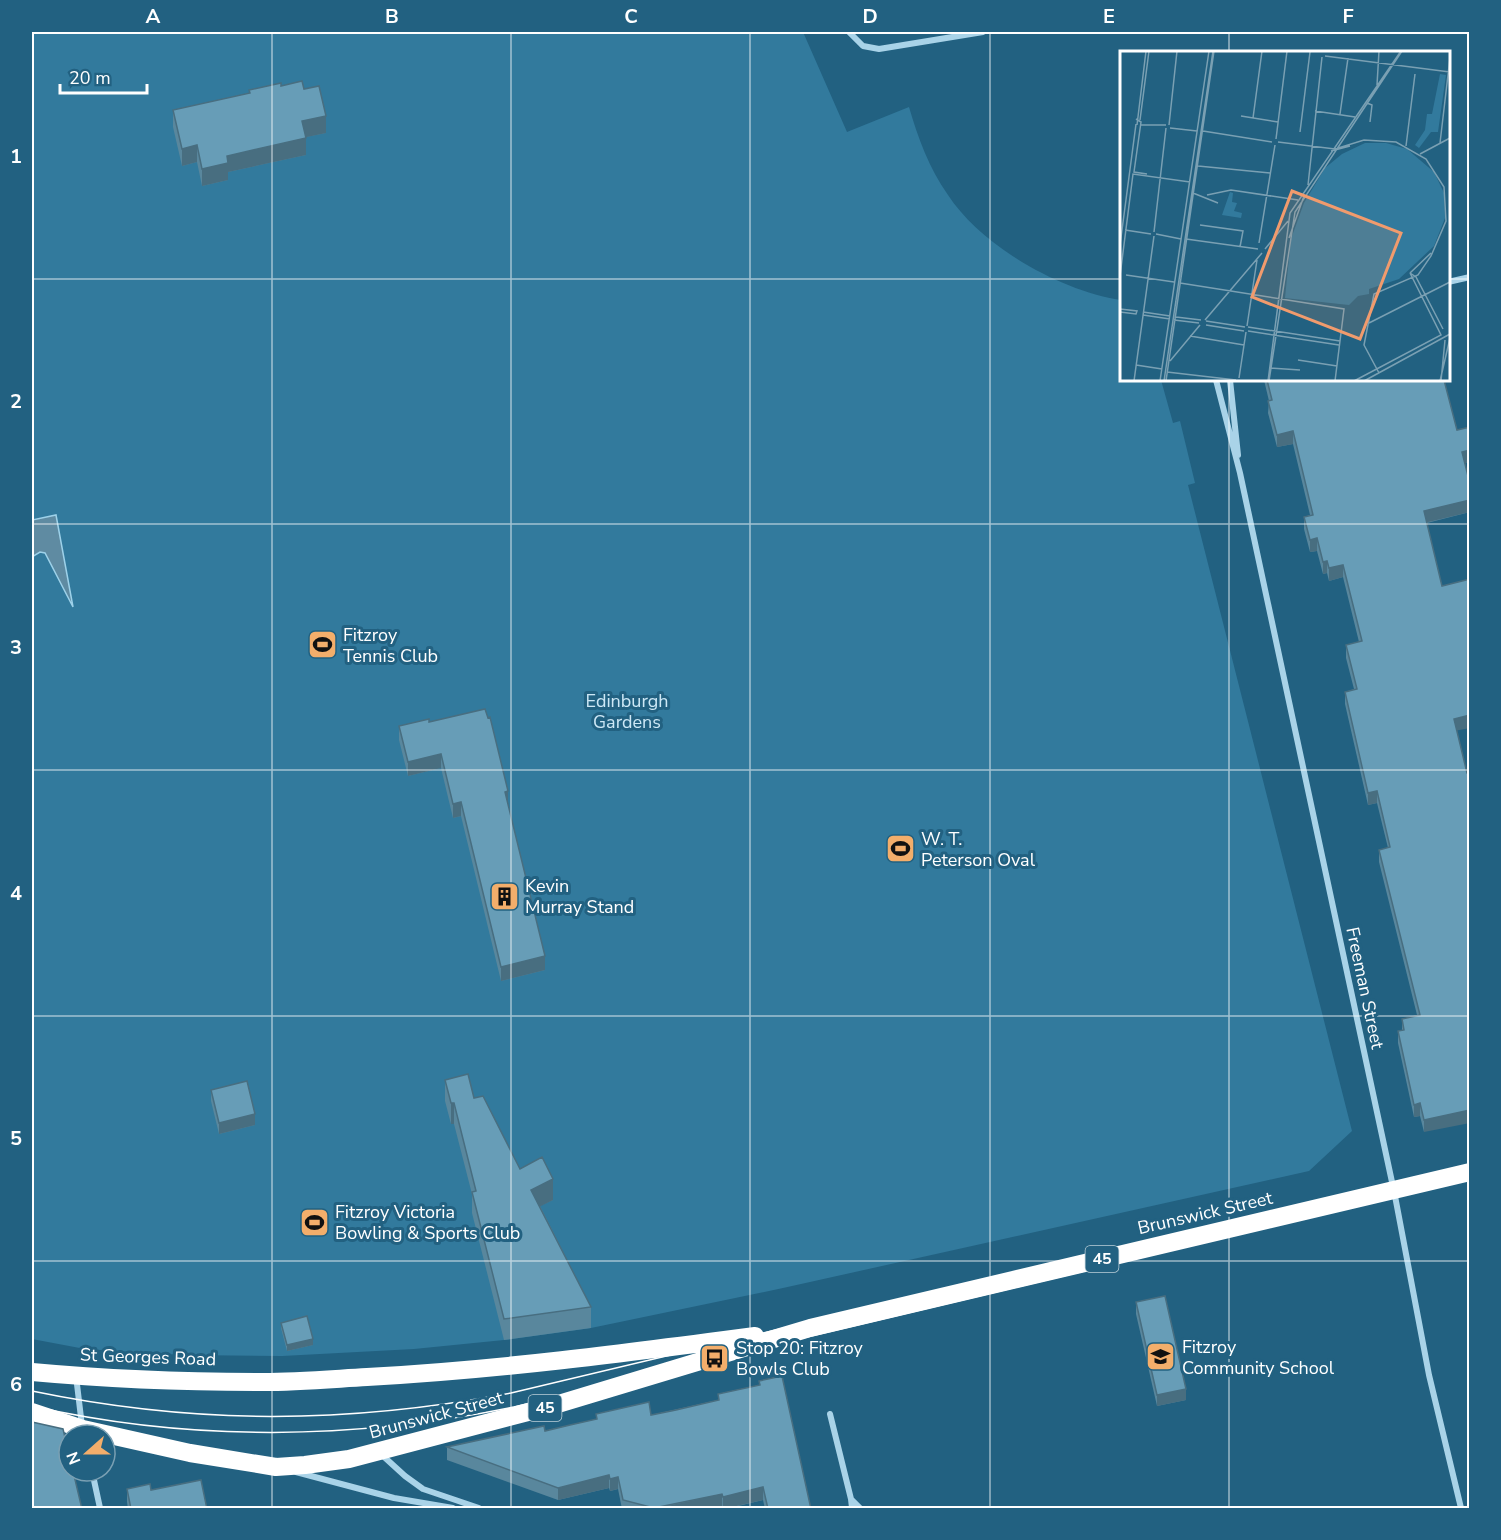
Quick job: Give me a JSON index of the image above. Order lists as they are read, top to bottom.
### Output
{
  "streets": {
    "highway": ["Brunswick Street", "45", "St Georges Road"],
    "street": ["Freeman Street"]
  },
  "crossings": [
    ["Freeman Street", "Brunswick Street"],
    ["Brunswick Street", "45"],
    ["Brunswick Street", "St Georges Road"]
  ],
  "parks": ["Edinburgh Gardens"],
  "places": {
    "sports": ["Fitzroy Tennis Club", "W. T. Peterson Oval", "Fitzroy Victoria Bowling & Sports Club"],
    "building": ["Kevin Murray Stand"],
    "school or university": ["Fitzroy Community School"],
    "bus stop": ["Stop 20: Fitzroy Bowls Club"]
  },
  "scale_bar": "20 m",
  "north": "left",
  "grid": {
    "columns": [
      "A",
      "B",
      "C",
      "D",
      "E",
      "F"
    ],
    "rows": [
      "1",
      "2",
      "3",
      "4",
      "5",
      "6"
    ]
  }
}
